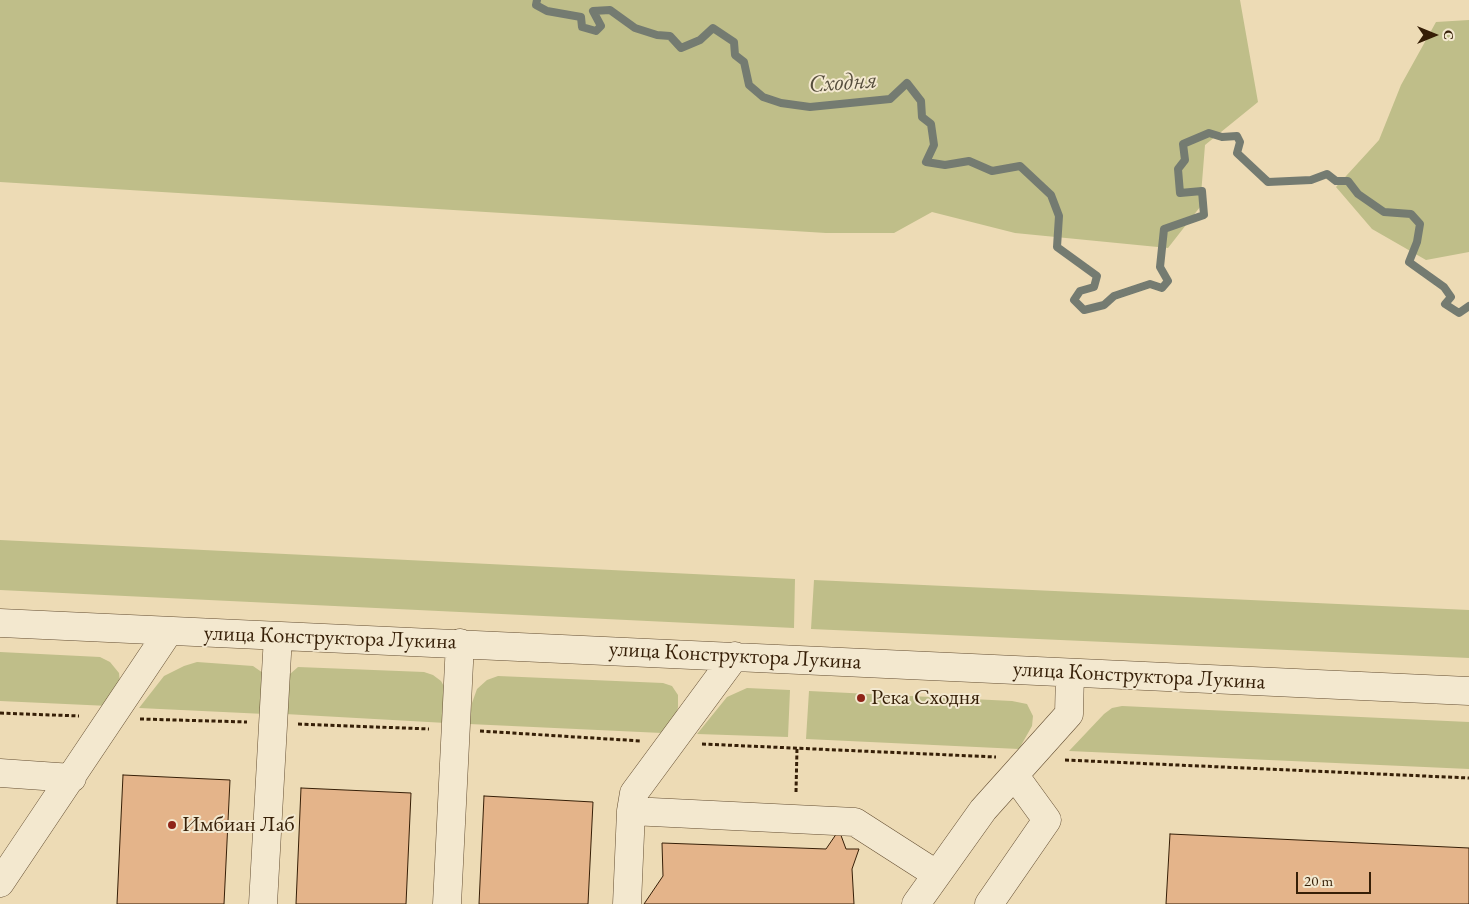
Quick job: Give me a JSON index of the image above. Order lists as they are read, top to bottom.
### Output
{
  "streets": {
    "street": ["улица Конструктора Лукина"]
  },
  "water": ["Сходня"],
  "places": ["Река Сходня", "Имбиан Лаб"],
  "scale_bar": "20 m",
  "north": "right"
}
